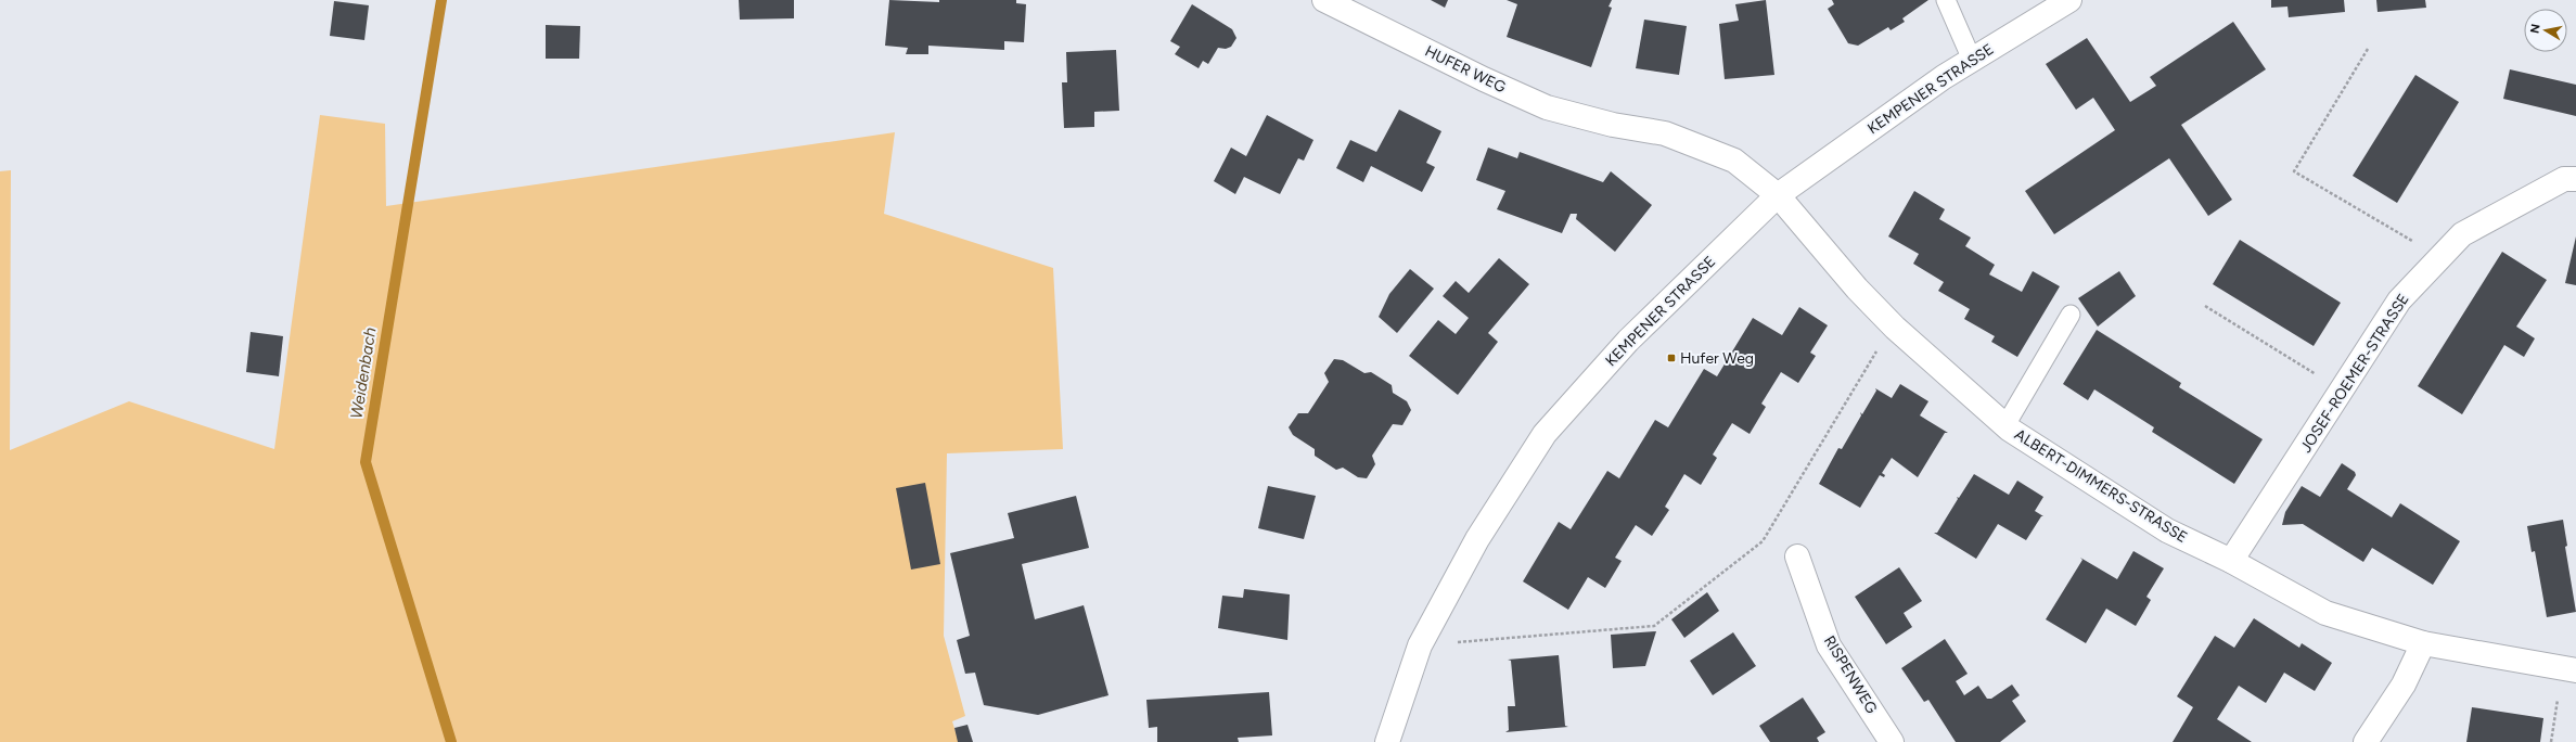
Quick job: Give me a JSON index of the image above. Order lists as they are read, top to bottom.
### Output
{
  "streets": {
    "street": [
      "HUFER WEG",
      "KEMPENER STRASSE",
      "JOSEF-ROEMER-STRASSE",
      "ALBERT-DIMMERS-STRASSE",
      "RISPENWEG"
    ]
  },
  "crossings": [
    ["HUFER WEG", "KEMPENER STRASSE"],
    ["HUFER WEG", "ALBERT-DIMMERS-STRASSE"],
    ["KEMPENER STRASSE", "ALBERT-DIMMERS-STRASSE"],
    ["JOSEF-ROEMER-STRASSE", "ALBERT-DIMMERS-STRASSE"]
  ],
  "water": ["Weidenbach"],
  "places": {
    "transit": ["Hufer Weg"]
  },
  "north": "left"
}
